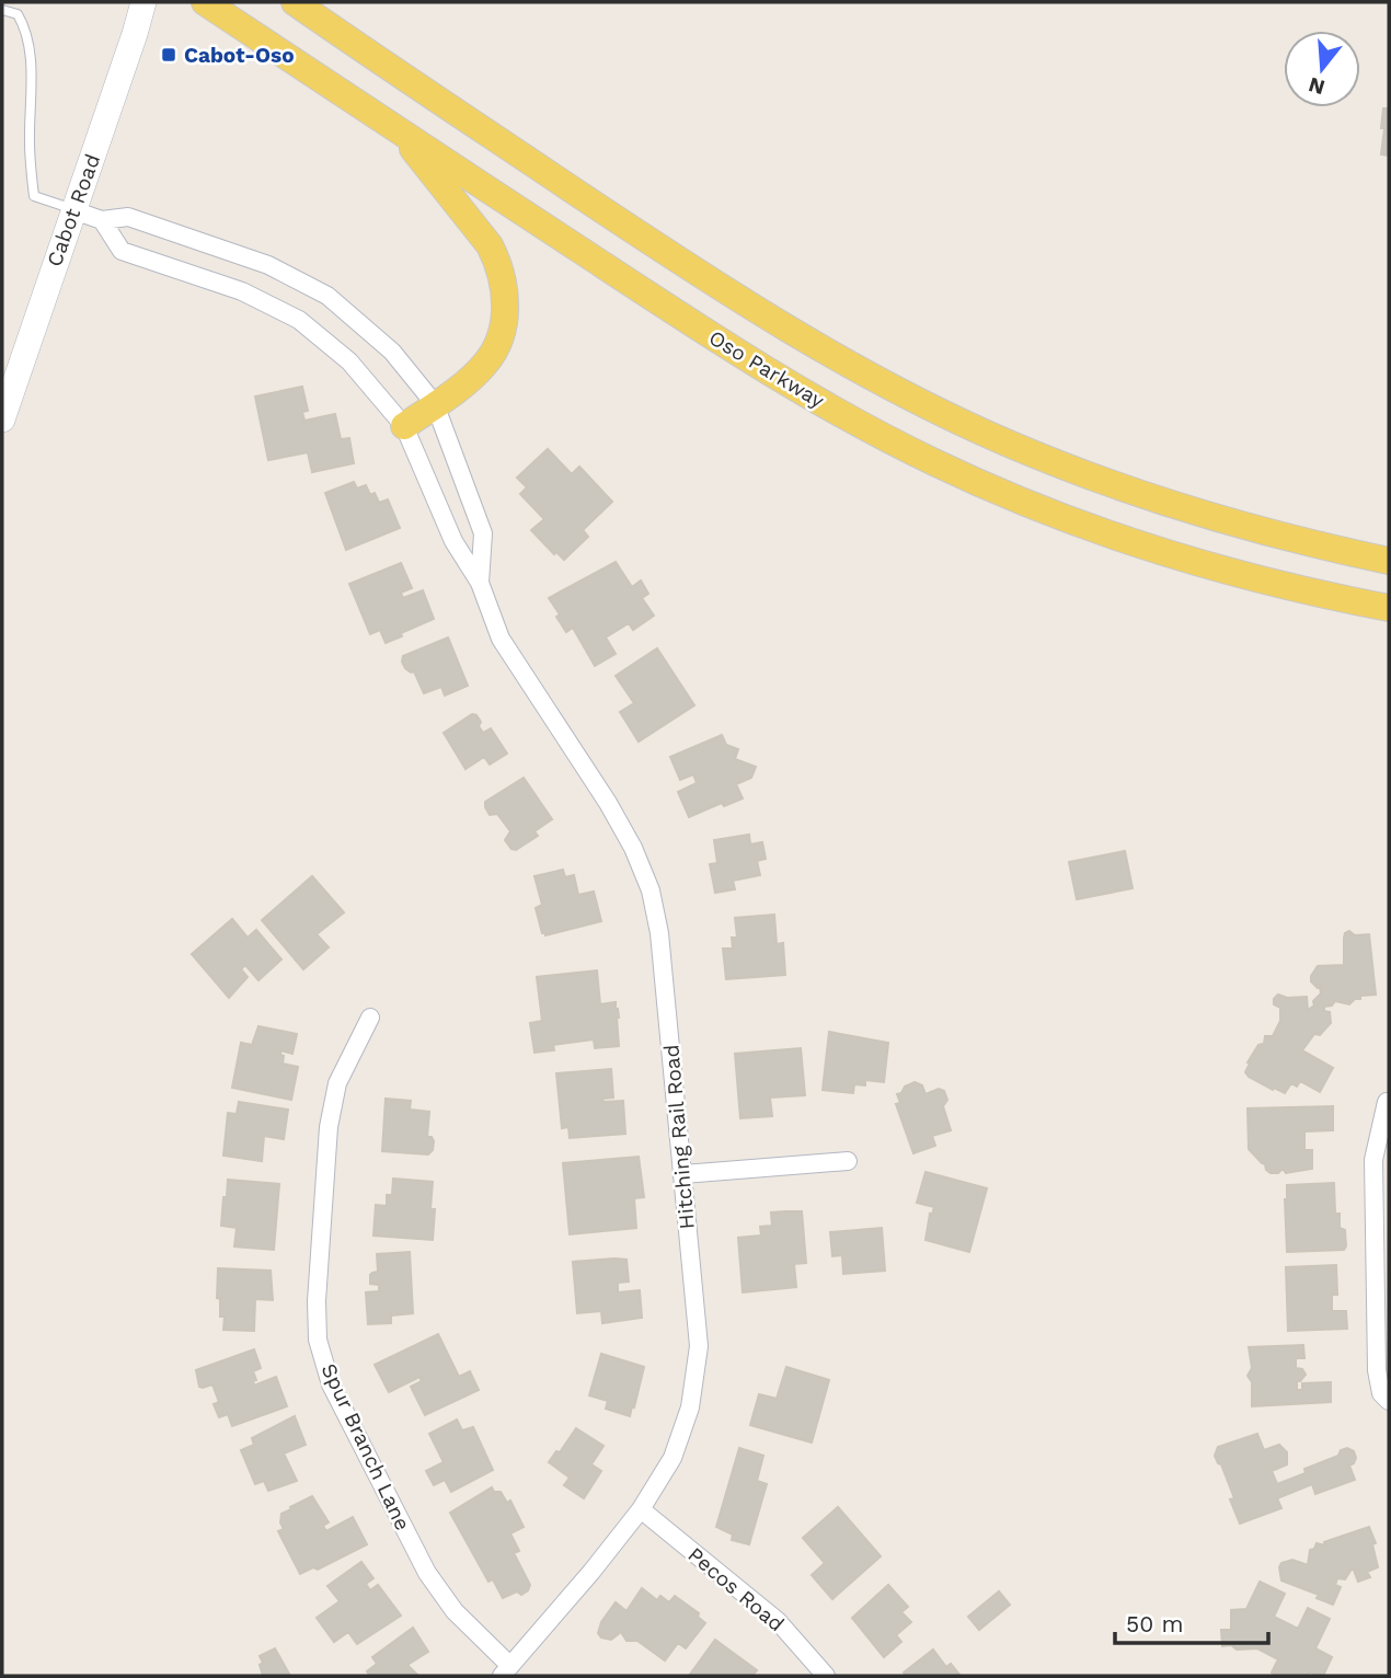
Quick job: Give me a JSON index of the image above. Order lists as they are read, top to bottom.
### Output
{
  "streets": {
    "main road": ["Cabot Road", "Oso Parkway"],
    "street": ["Hitching Rail Road", "Spur Branch Lane", "Pecos Road"]
  },
  "crossings": [
    ["Cabot Road", "Hitching Rail Road"],
    ["Hitching Rail Road", "Spur Branch Lane"],
    ["Hitching Rail Road", "Pecos Road"]
  ],
  "places": {
    "transit": ["Cabot-Oso"]
  },
  "scale_bar": "50 m",
  "north": "bottom"
}
